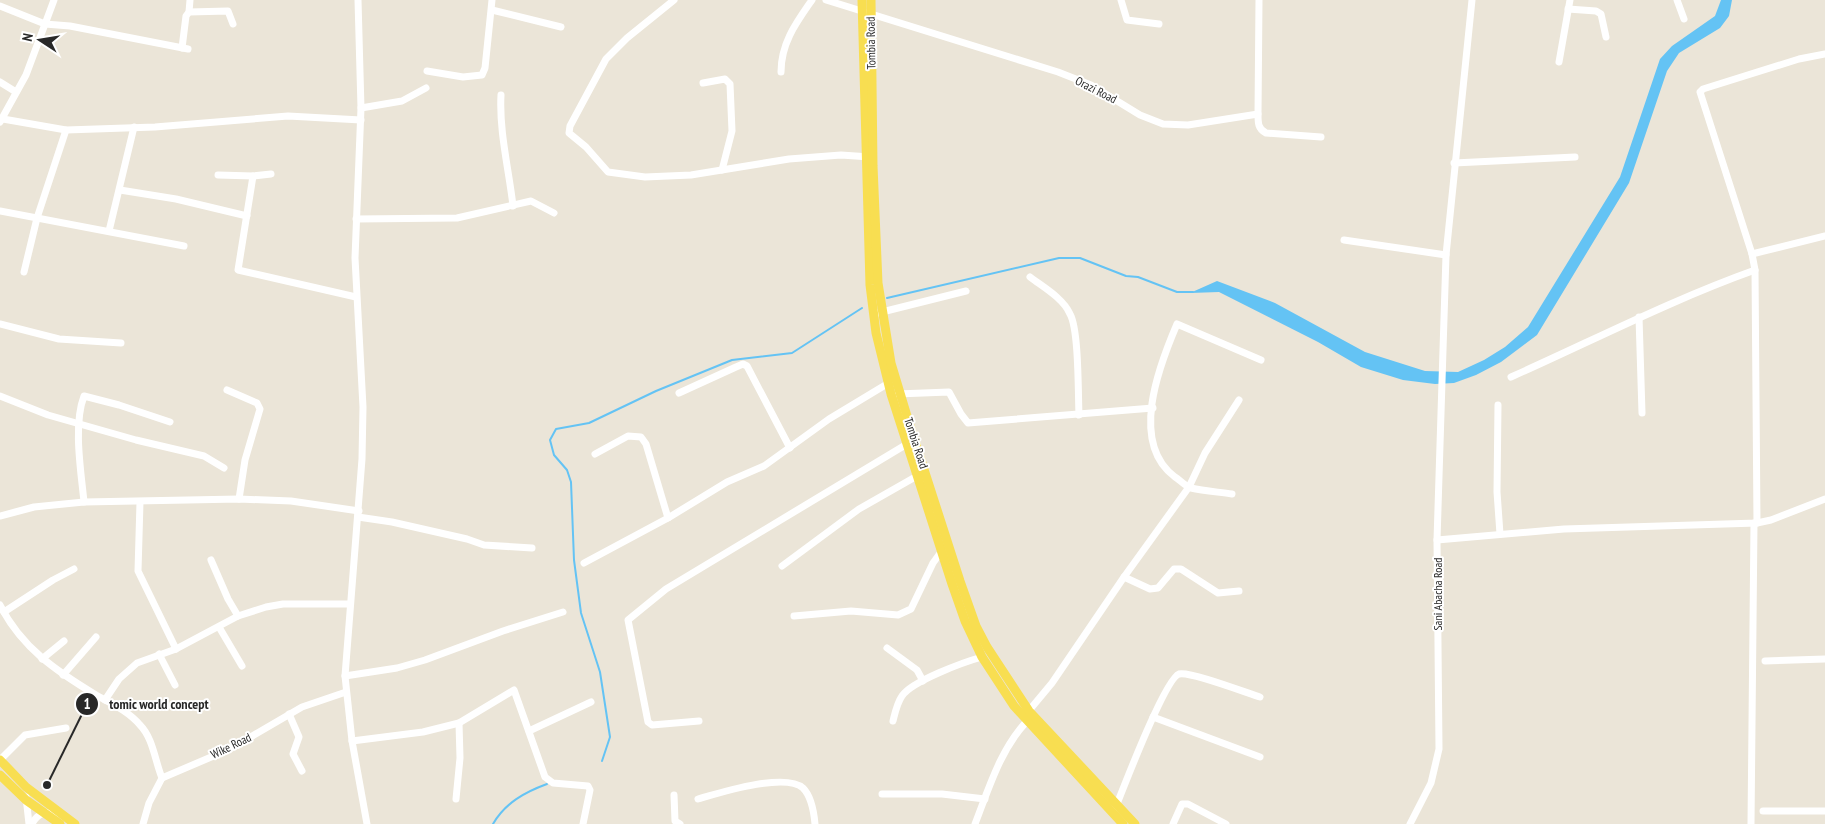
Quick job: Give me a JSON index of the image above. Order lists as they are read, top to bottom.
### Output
{
  "streets": {
    "main road": ["Tombia Road"],
    "street": ["Orazi Road", "Sani Abacha Road", "Wike Road"]
  },
  "crossings": [
    ["Tombia Road", "Orazi Road"]
  ],
  "places": ["tomic world concept"],
  "north": "left"
}
